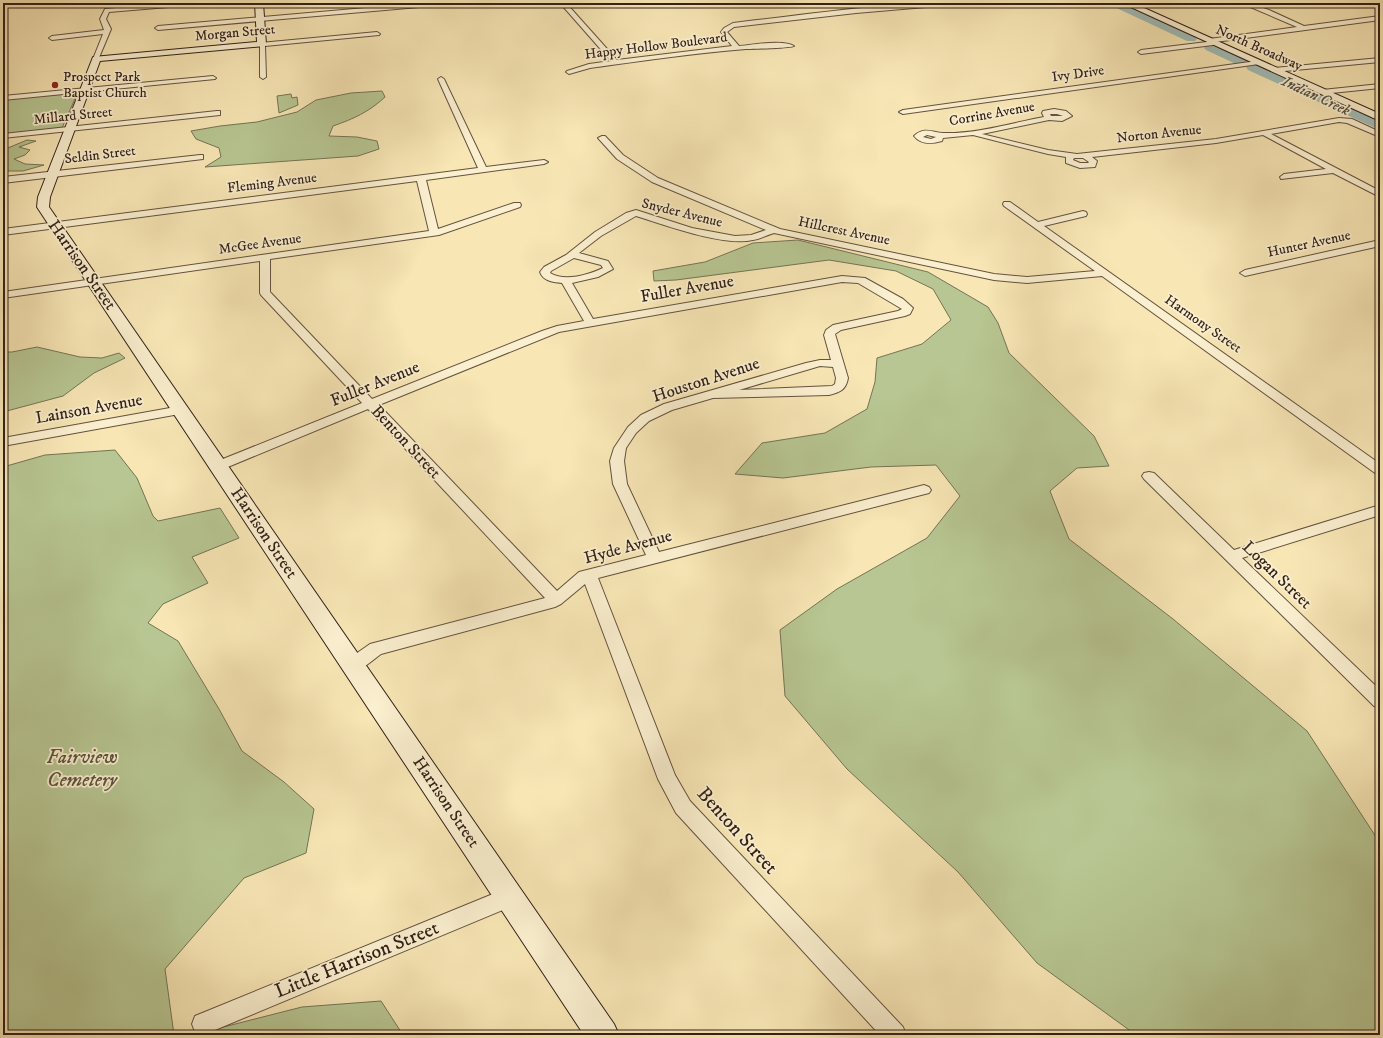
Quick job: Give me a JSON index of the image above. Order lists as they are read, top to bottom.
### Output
{
  "streets": {
    "street": [
      "Morgan Street",
      "Happy Hollow Boulevard",
      "North Broadway",
      "Ivy Drive",
      "Corrine Avenue",
      "Millard Street",
      "Norton Avenue",
      "Seldin Street",
      "Fleming Avenue",
      "Snyder Avenue",
      "Hillcrest Avenue",
      "McGee Avenue",
      "Hunter Avenue",
      "Harrison Street",
      "Fuller Avenue",
      "Harmony Street",
      "Houston Avenue",
      "Lainson Avenue",
      "Benton Street",
      "Hyde Avenue",
      "Logan Street",
      "Little Harrison Street"
    ]
  },
  "crossings": [
    ["Morgan Street", "Harrison Street"],
    ["North Broadway", "Ivy Drive"],
    ["Corrine Avenue", "Norton Avenue"],
    ["Millard Street", "Harrison Street"],
    ["Seldin Street", "Harrison Street"],
    ["Fleming Avenue", "Harrison Street"],
    ["Snyder Avenue", "Hillcrest Avenue"],
    ["Hillcrest Avenue", "Harmony Street"],
    ["McGee Avenue", "Harrison Street"],
    ["McGee Avenue", "Benton Street"],
    ["Harrison Street", "Fuller Avenue"],
    ["Harrison Street", "Lainson Avenue"],
    ["Harrison Street", "Hyde Avenue"],
    ["Harrison Street", "Little Harrison Street"],
    ["Fuller Avenue", "Houston Avenue"],
    ["Fuller Avenue", "Benton Street"],
    ["Houston Avenue", "Hyde Avenue"],
    ["Benton Street", "Hyde Avenue"]
  ],
  "water": ["Indian Creek"],
  "parks": ["Fairview Cemetery"],
  "places": ["Prospect Park Baptist Church"]
}
